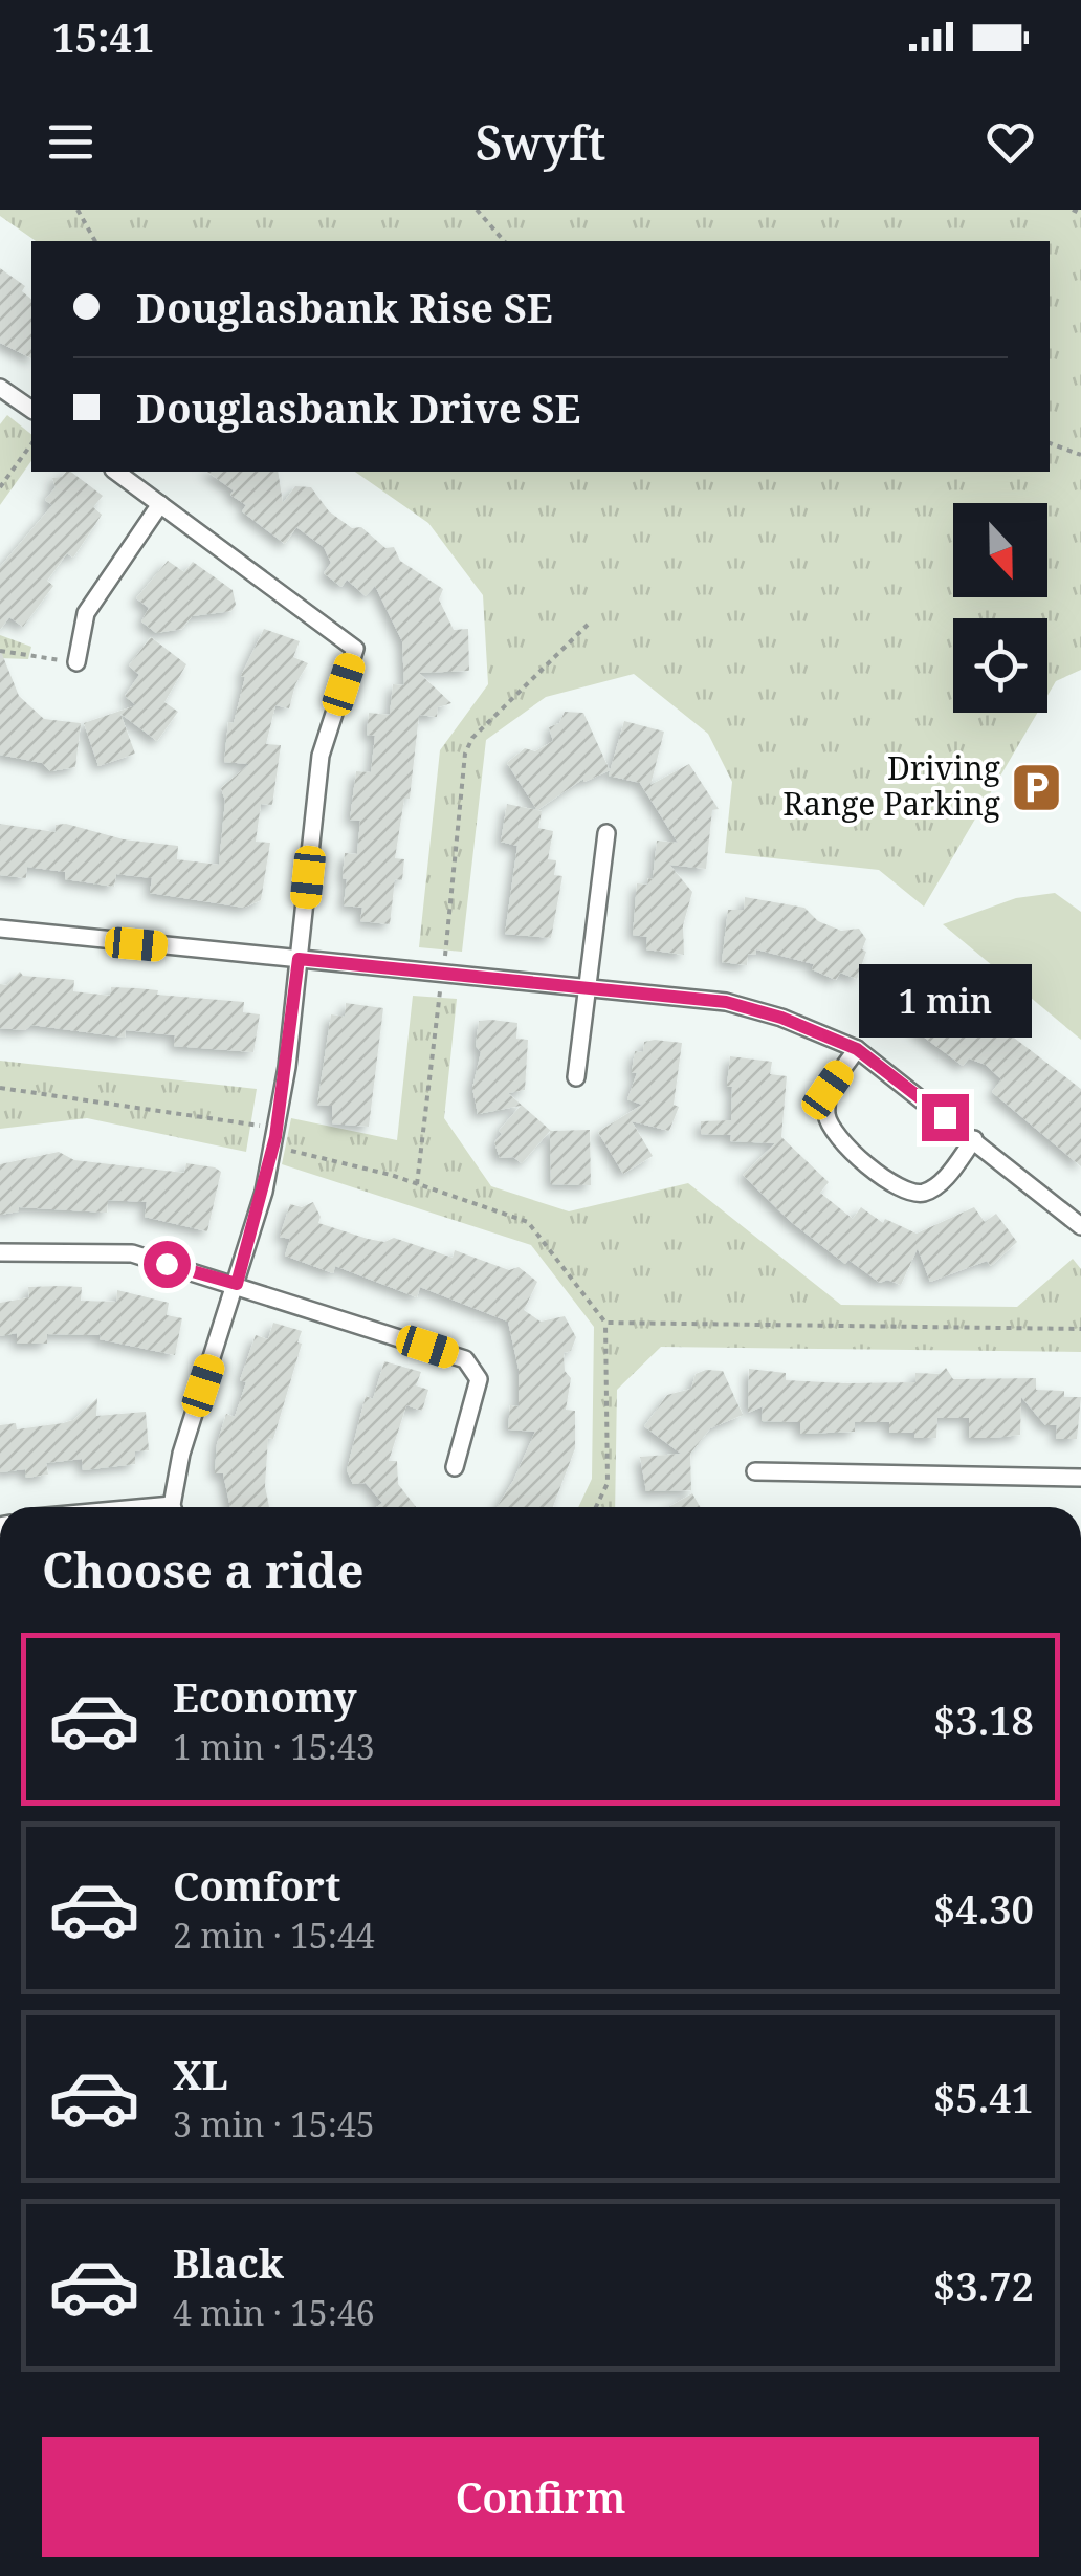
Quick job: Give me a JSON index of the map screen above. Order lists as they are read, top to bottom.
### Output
{
  "places": {
    "parking": ["Driving Range Parking"]
  },
  "north": "bottom",
  "page": {
    "status": "15:41",
    "header": "Swyft",
    "banner": ["Douglasbank Rise SE", "Douglasbank Drive SE"],
    "bubble": "1 min",
    "heading": "Choose a ride",
    "list": [
      {
        "name": "Economy",
        "note": "1 min · 15:43",
        "value": "$3.18"
      },
      {
        "name": "Comfort",
        "note": "2 min · 15:44",
        "value": "$4.30"
      },
      {
        "name": "XL",
        "note": "3 min · 15:45",
        "value": "$5.41"
      },
      {
        "name": "Black",
        "note": "4 min · 15:46",
        "value": "$3.72"
      }
    ],
    "buttons": "Confirm"
  }
}
